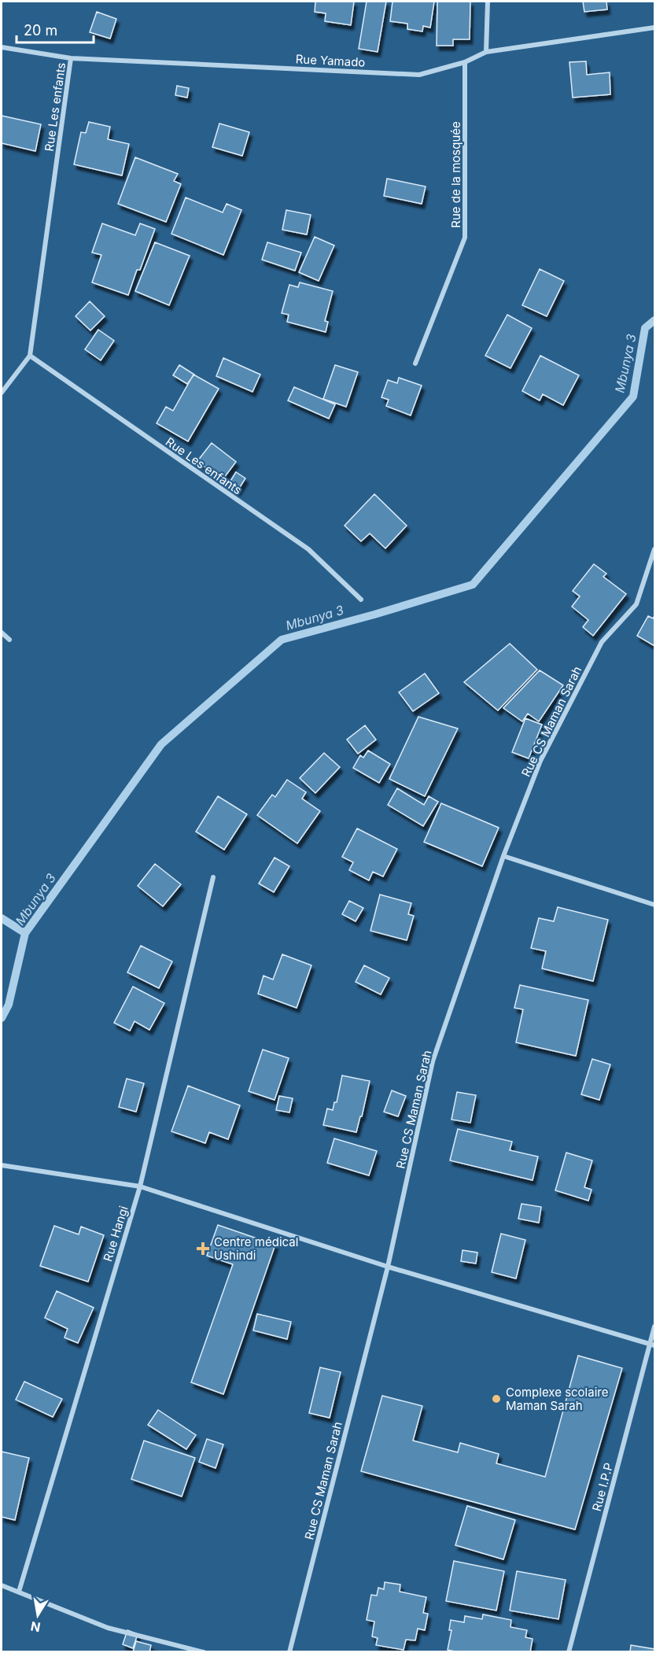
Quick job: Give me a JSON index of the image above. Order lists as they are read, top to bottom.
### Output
{
  "streets": {
    "street": [
      "Rue Yamado",
      "Rue Les enfants",
      "Rue de la mosquée",
      "Rue CS Maman Sarah",
      "Rue Hangi",
      "Rue I.P.P"
    ]
  },
  "crossings": [
    ["Rue Yamado", "Rue Les enfants"],
    ["Rue Yamado", "Rue de la mosquée"]
  ],
  "water": ["Mbunya 3"],
  "places": {
    "health": ["Centre médical Ushindi"],
    "other": ["Complexe scolaire Maman Sarah"]
  },
  "scale_bar": "20 m",
  "north": "bottom"
}
